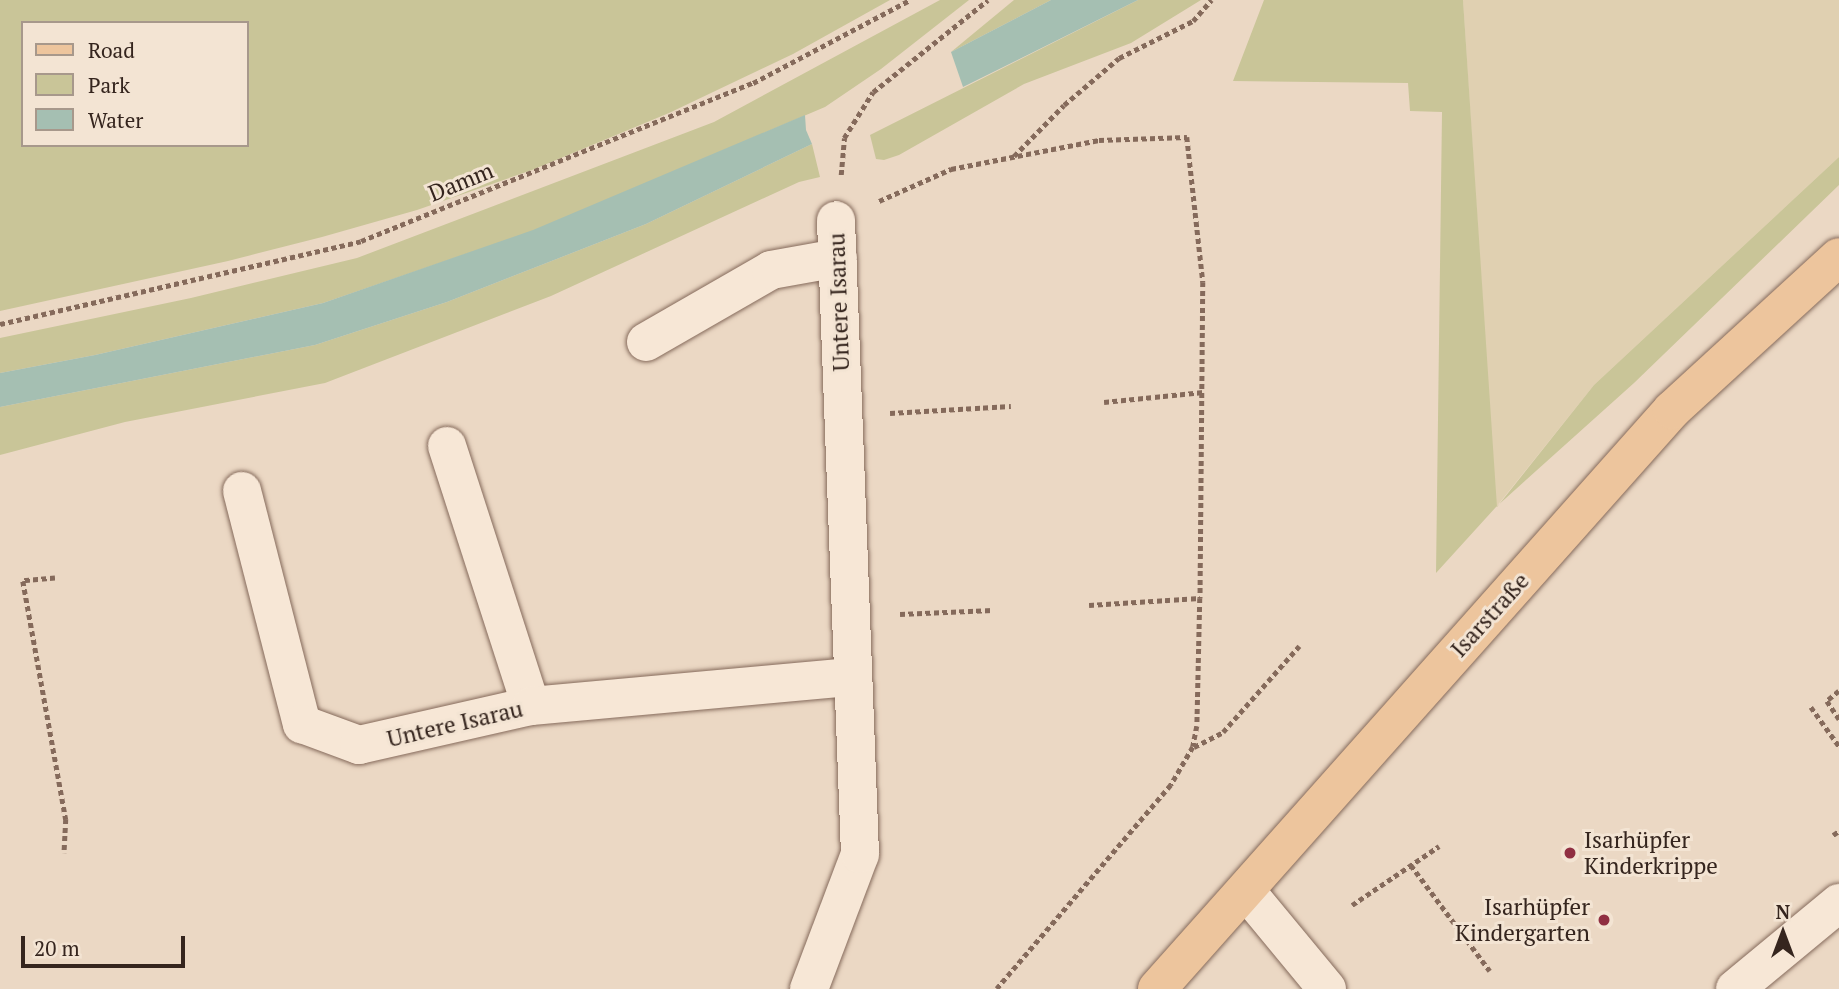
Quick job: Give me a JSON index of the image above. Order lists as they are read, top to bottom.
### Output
{
  "streets": {
    "main road": ["Isarstraße"],
    "street": ["Untere Isarau"],
    "path": ["Damm"]
  },
  "places": ["Isarhüpfer Kinderkrippe", "Isarhüpfer Kindergarten"],
  "legend": ["Road", "Park", "Water"],
  "scale_bar": "20 m",
  "north": "top"
}
